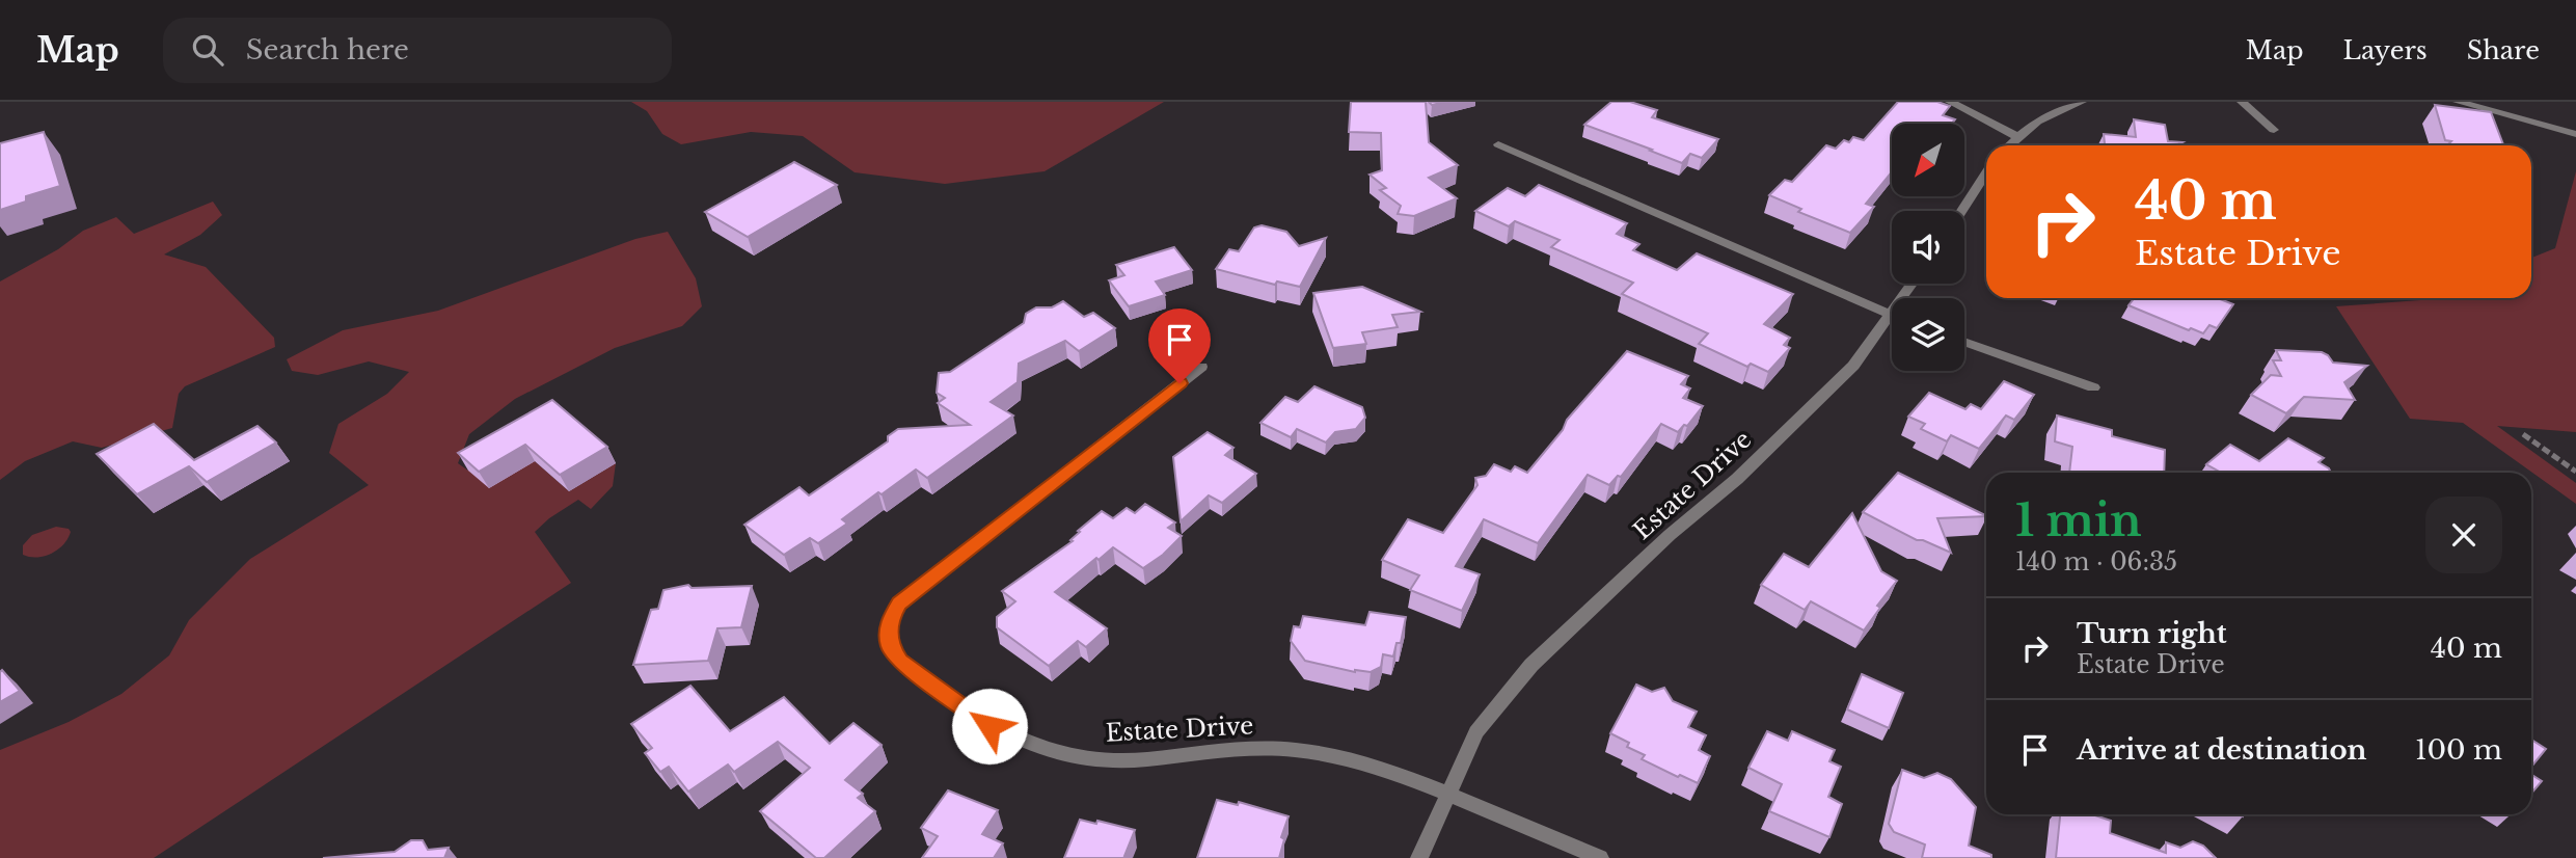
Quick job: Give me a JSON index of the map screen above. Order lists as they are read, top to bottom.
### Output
{
  "streets": {
    "street": ["Estate Drive"]
  },
  "north": "bottom left",
  "page": {
    "header": "Map",
    "search": "Search here",
    "nav": ["Map", "Layers", "Share"],
    "turn": ["40 m", "Estate Drive"],
    "heading": ["1 min", "140 m · 06:35"],
    "list": [
      {
        "name": "Turn right",
        "note": "Estate Drive",
        "value": "40 m"
      },
      {
        "name": "Arrive at destination",
        "value": "100 m"
      }
    ]
  }
}
